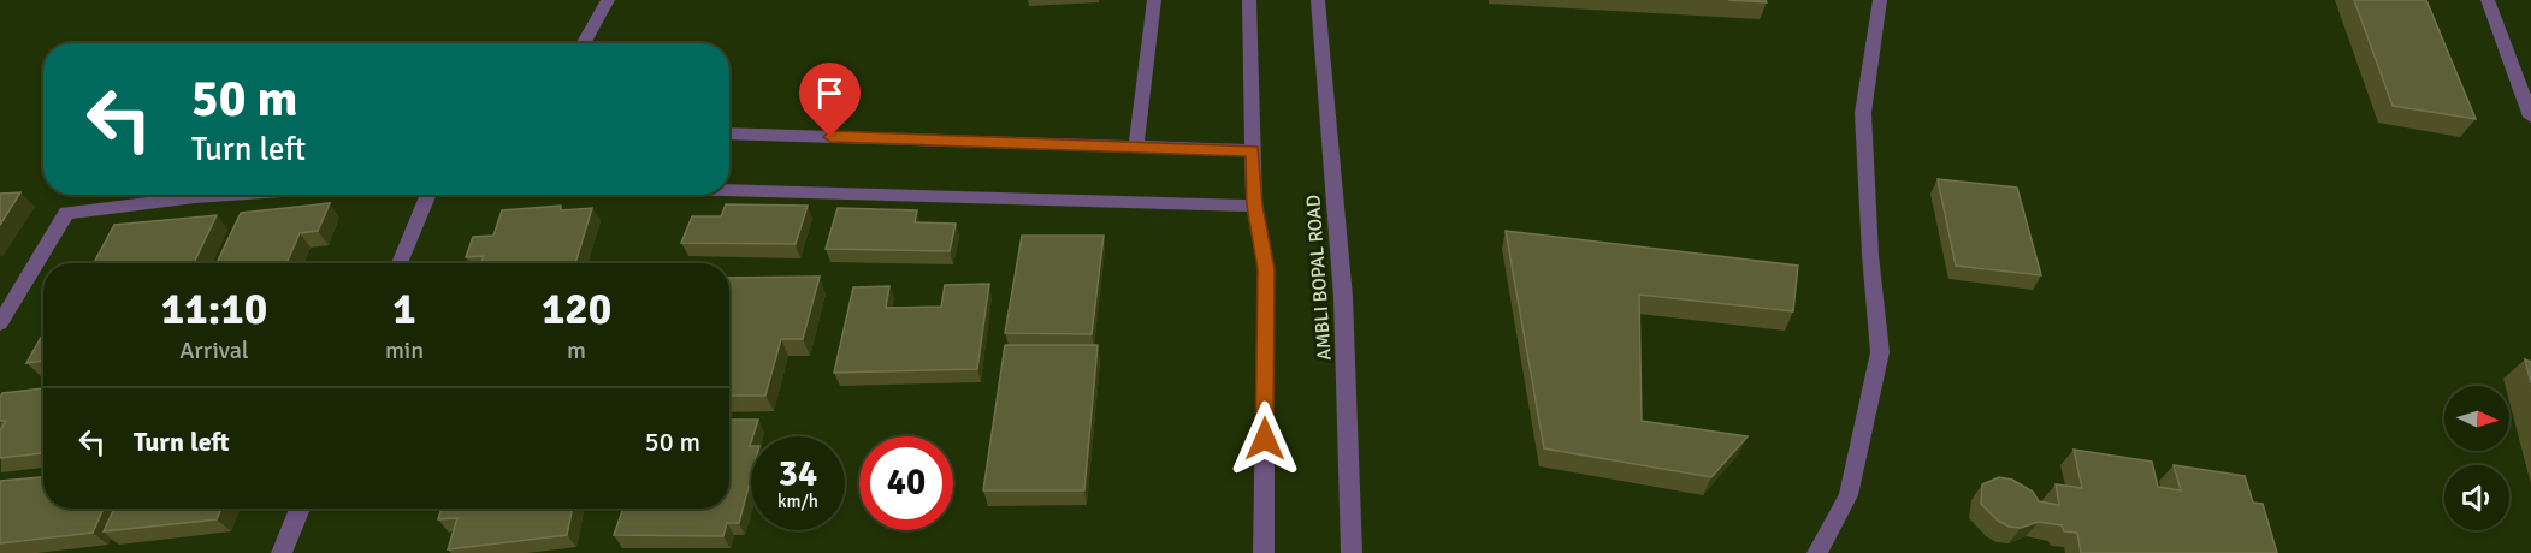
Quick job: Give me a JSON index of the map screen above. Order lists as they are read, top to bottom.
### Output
{
  "streets": {
    "street": ["AMBLI BOPAL ROAD"]
  },
  "north": "right",
  "page": {
    "turn": ["50 m", "Turn left"],
    "eta": [
      "11:10",
      "Arrival",
      "1",
      "min",
      "120",
      "m"
    ],
    "list": [
      {
        "name": "Turn left",
        "value": "50 m"
      }
    ],
    "speed": "34 km/h",
    "limit": "40"
  }
}
